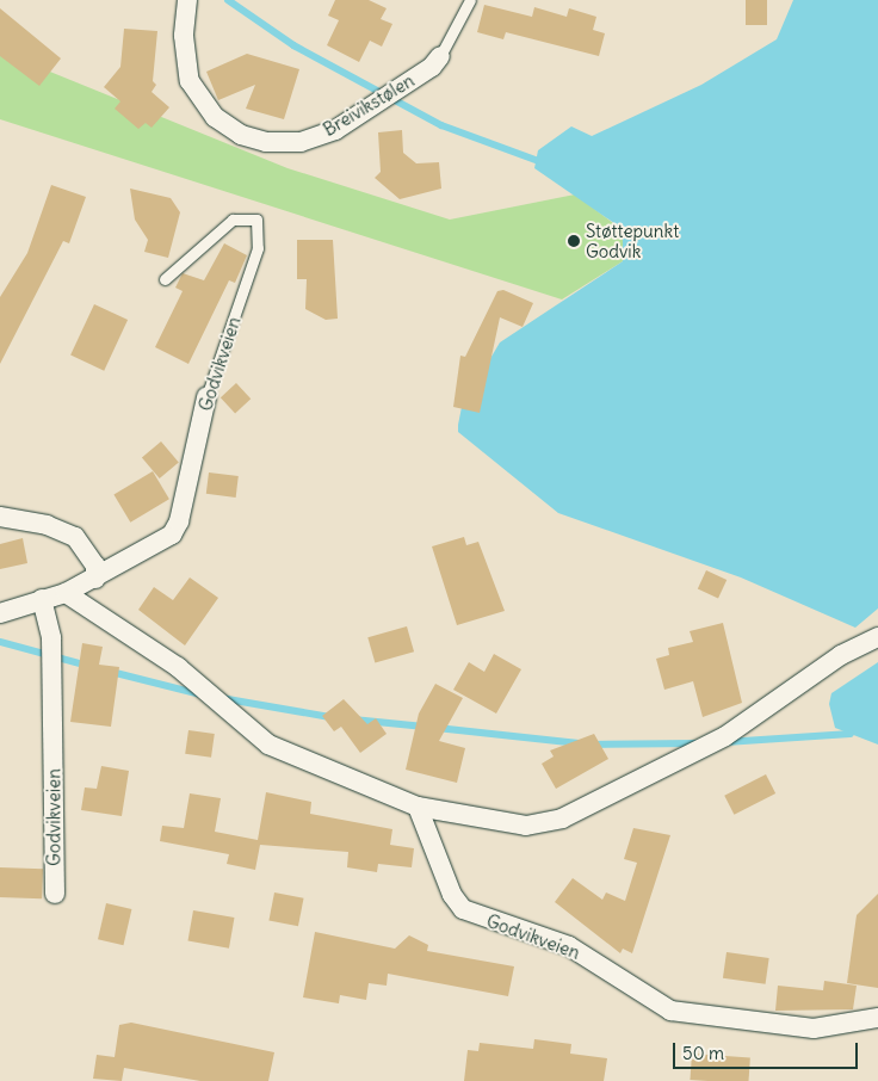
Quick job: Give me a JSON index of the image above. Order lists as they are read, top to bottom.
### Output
{
  "streets": {
    "street": ["Breivikstølen", "Godvikveien"]
  },
  "places": ["Støttepunkt Godvik"],
  "scale_bar": "50 m"
}
